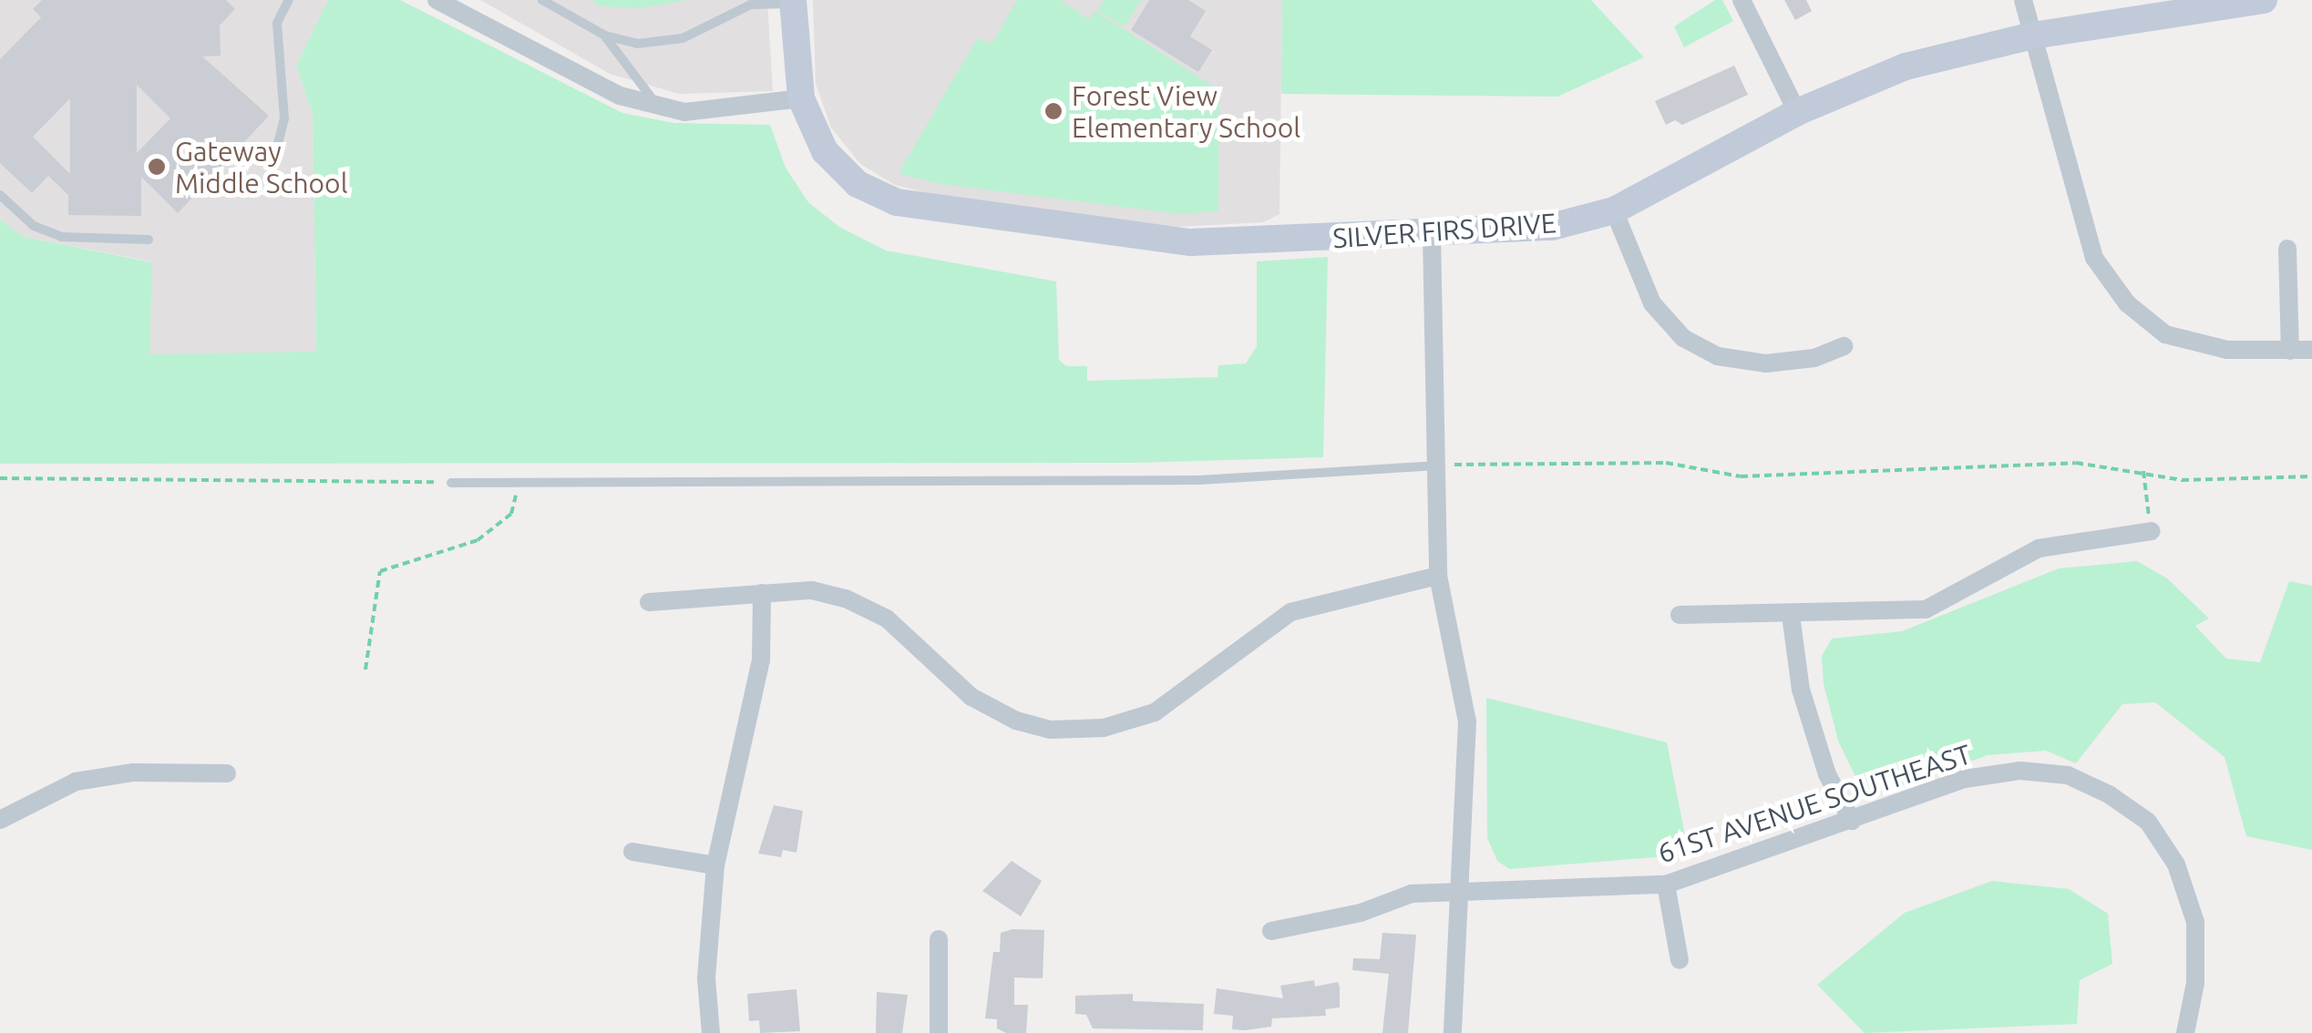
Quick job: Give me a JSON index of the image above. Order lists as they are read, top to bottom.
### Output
{
  "streets": {
    "street": ["SILVER FIRS DRIVE", "61ST AVENUE SOUTHEAST"]
  },
  "places": ["Forest View Elementary School", "Gateway Middle School"]
}
